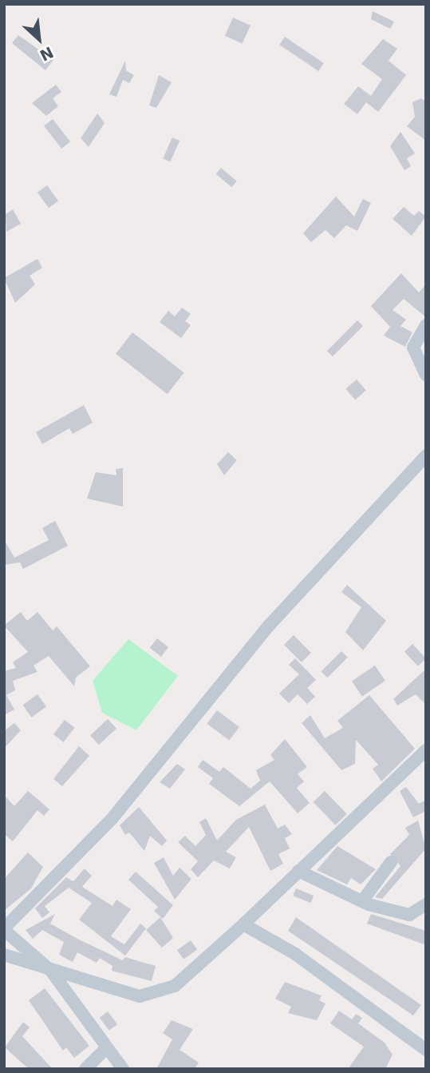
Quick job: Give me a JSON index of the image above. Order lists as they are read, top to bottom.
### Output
{
  "north": "bottom right"
}
